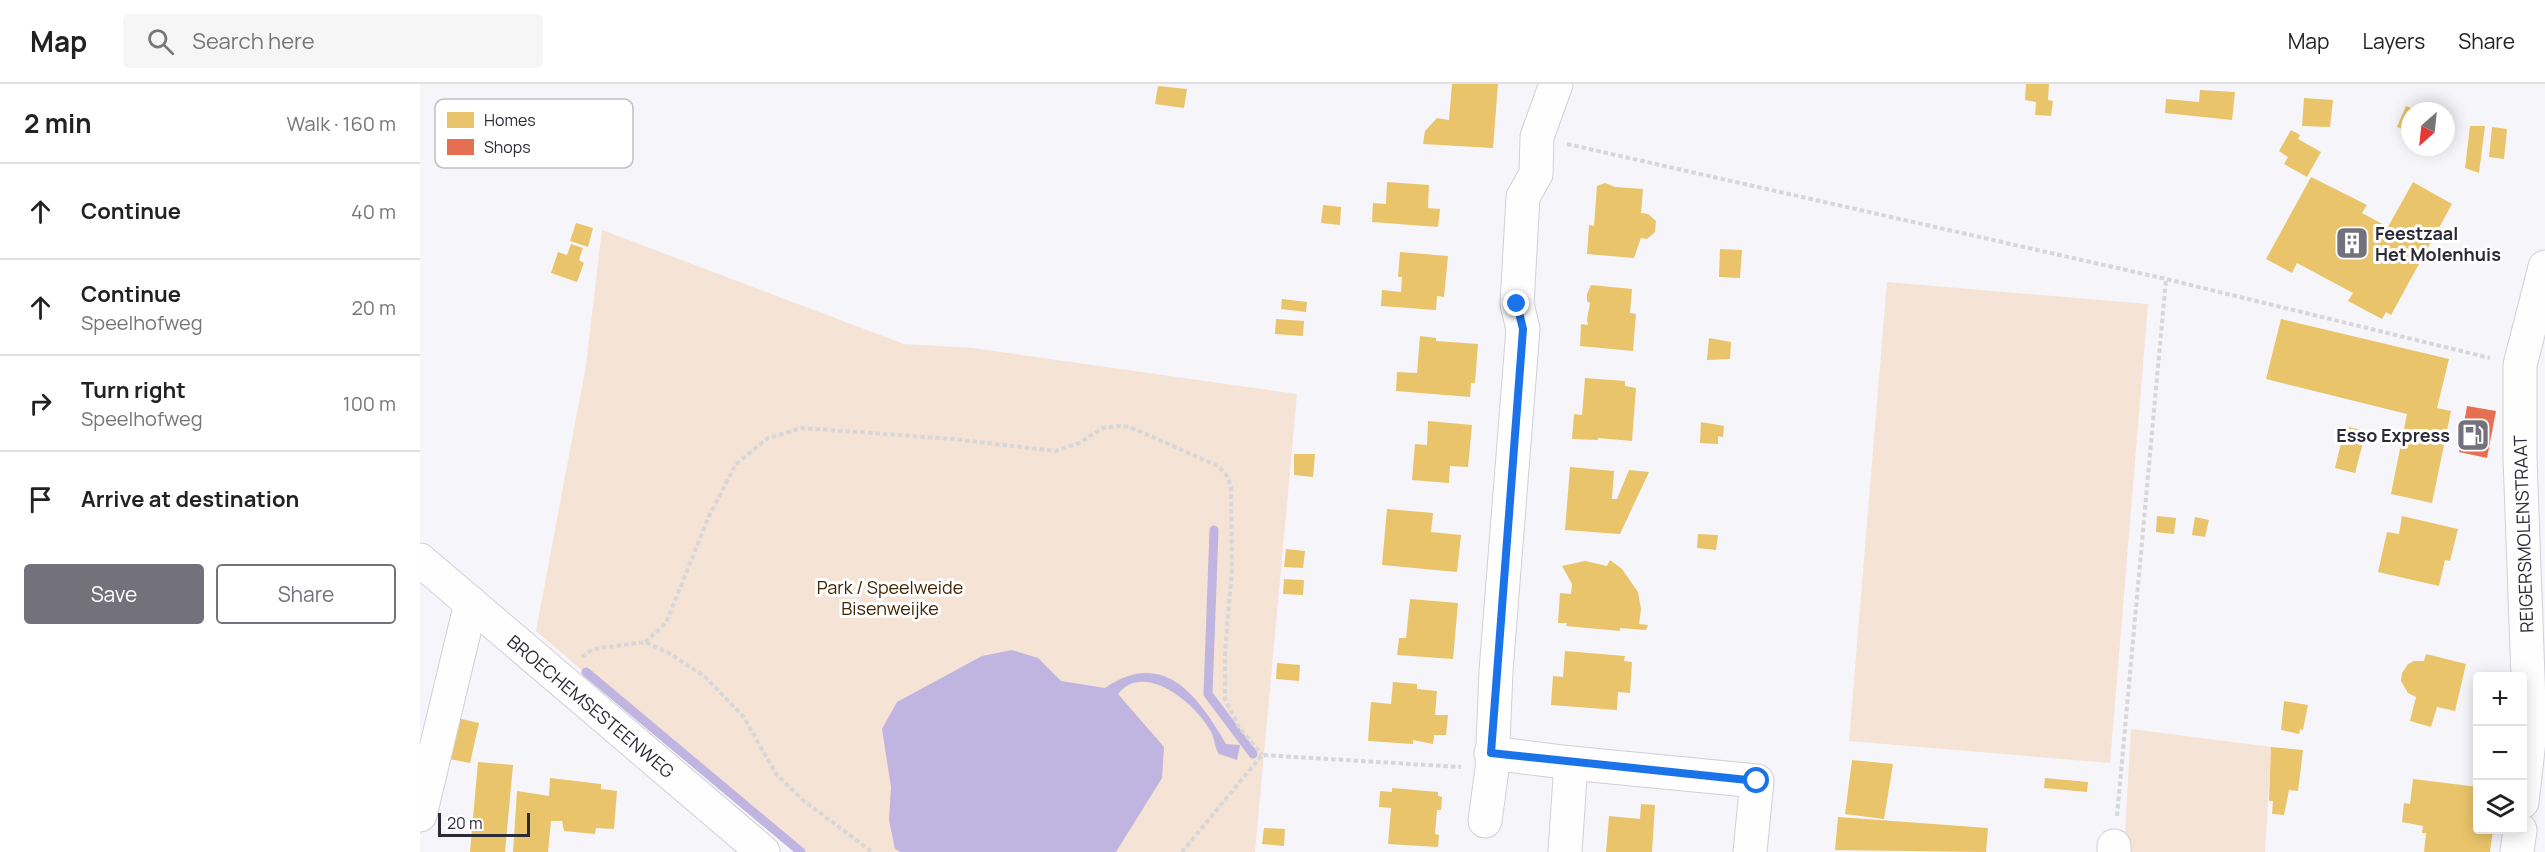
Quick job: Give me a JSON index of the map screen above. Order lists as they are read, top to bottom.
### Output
{
  "streets": {
    "street": ["REIGERSMOLENSTRAAT", "BROECHEMSESTEENWEG"]
  },
  "parks": ["Park / Speelweide Bisenweijke"],
  "places": {
    "building": ["Feestzaal Het Molenhuis"],
    "fuel station": ["Esso Express"]
  },
  "legend": ["Homes", "Shops"],
  "scale_bar": "20 m",
  "north": "bottom left",
  "page": {
    "header": "Map",
    "search": "Search here",
    "nav": ["Map", "Layers", "Share"],
    "heading": ["2 min", "Walk · 160 m"],
    "list": [
      ["Continue", "40 m"],
      ["Continue", "Speelhofweg", "20 m"],
      ["Turn right", "Speelhofweg", "100 m"],
      "Arrive at destination"
    ],
    "buttons": ["Save", "Share"],
    "map_buttons": ["+", "−"],
    "scale": "20 m"
  }
}
